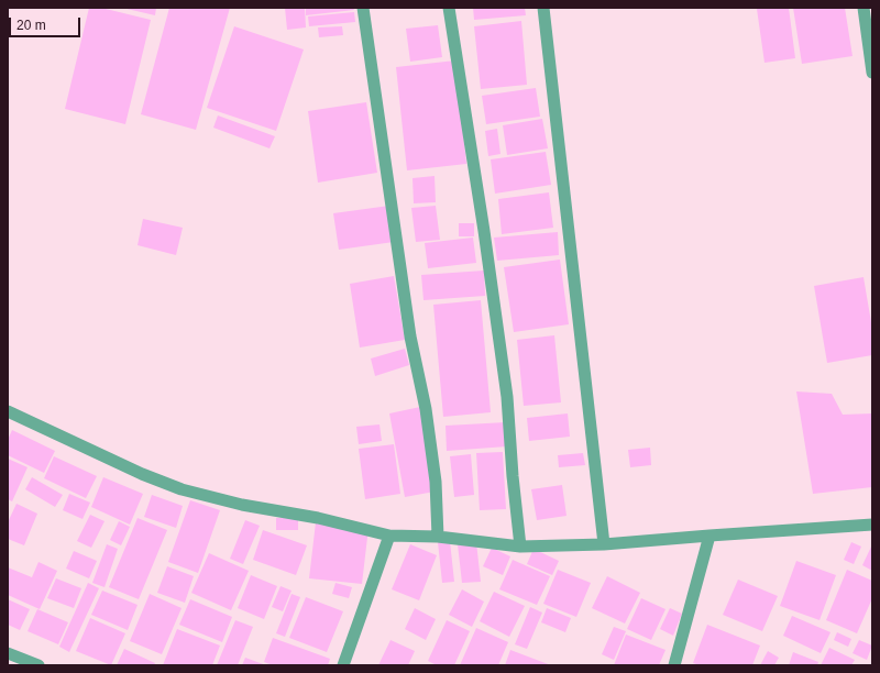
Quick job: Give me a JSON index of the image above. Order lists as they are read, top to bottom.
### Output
{
  "scale_bar": "20 m"
}
